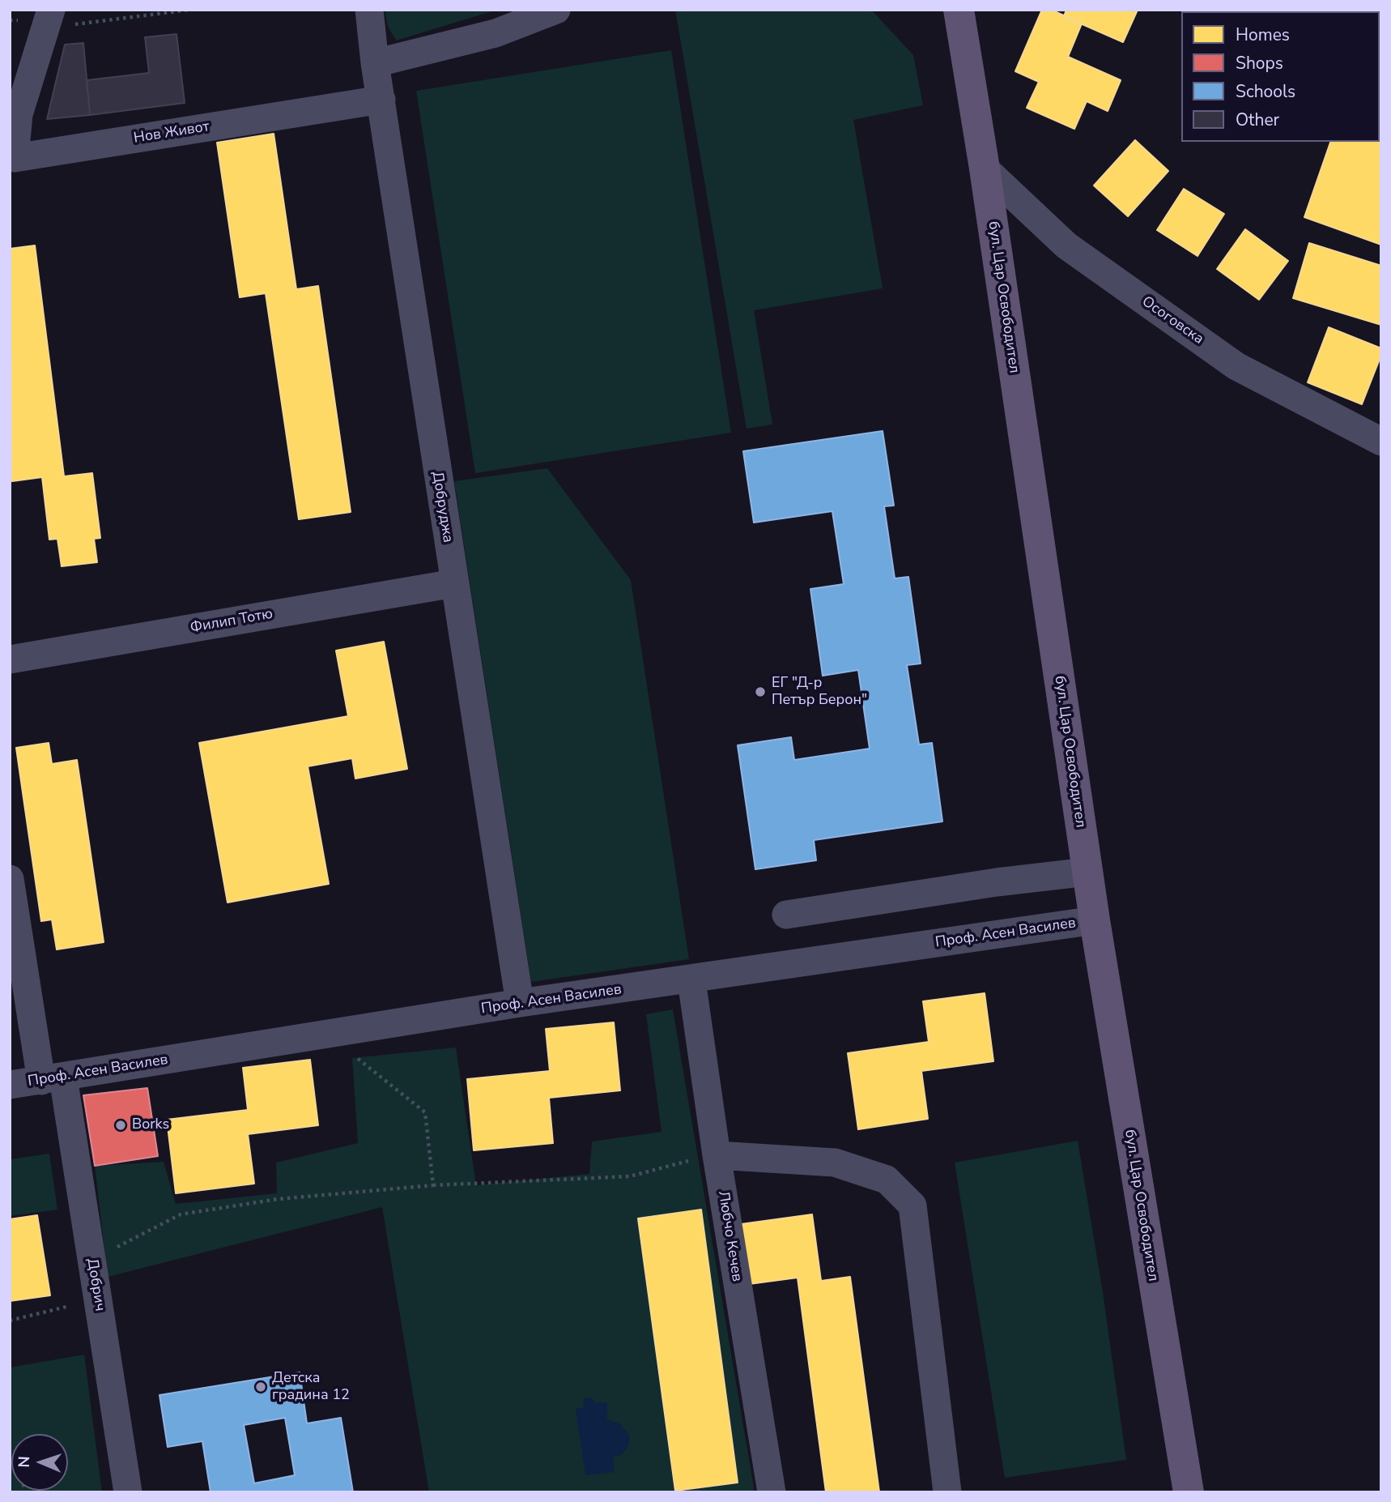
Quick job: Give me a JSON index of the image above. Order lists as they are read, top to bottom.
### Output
{
  "streets": {
    "main road": ["бул. Цар Освободител"],
    "street": [
      "Нов Живот",
      "Осоговска",
      "Добруджа",
      "Филип Тотю",
      "Проф. Асен Василев",
      "Любчо Кечев",
      "Добрич"
    ]
  },
  "crossings": [
    ["Нов Живот", "Добруджа"],
    ["бул. Цар Освободител", "Осоговска"],
    ["бул. Цар Освободител", "Проф. Асен Василев"],
    ["Добруджа", "Филип Тотю"],
    ["Добруджа", "Проф. Асен Василев"],
    ["Проф. Асен Василев", "Любчо Кечев"],
    ["Проф. Асен Василев", "Добрич"]
  ],
  "places": ["ЕГ \"Д-р Петър Берон\"", "Borks", "Детска градина 12"],
  "legend": [
    "Homes",
    "Shops",
    "Schools",
    "Other"
  ],
  "north": "left"
}
